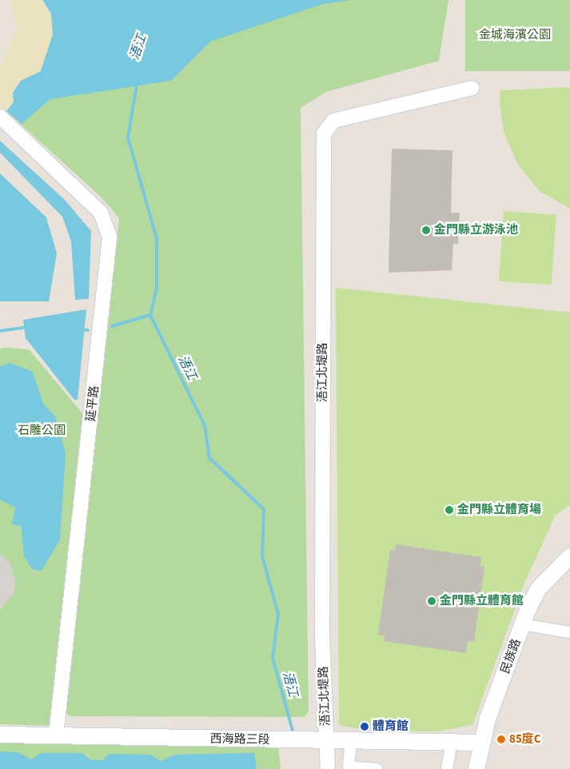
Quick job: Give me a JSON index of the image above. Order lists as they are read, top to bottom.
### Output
{
  "streets": {
    "main road": ["民族路", "西海路三段"],
    "street": ["浯江北堤路", "延平路"]
  },
  "crossings": [
    ["浯江北堤路", "西海路三段"],
    ["延平路", "西海路三段"],
    ["民族路", "西海路三段"]
  ],
  "water": ["浯江"],
  "parks": ["金城海濱公園", "石雕公園"],
  "places": [
    "金門縣立游泳池",
    "金門縣立體育場",
    "金門縣立體育館",
    "體育館",
    "85度C"
  ]
}
